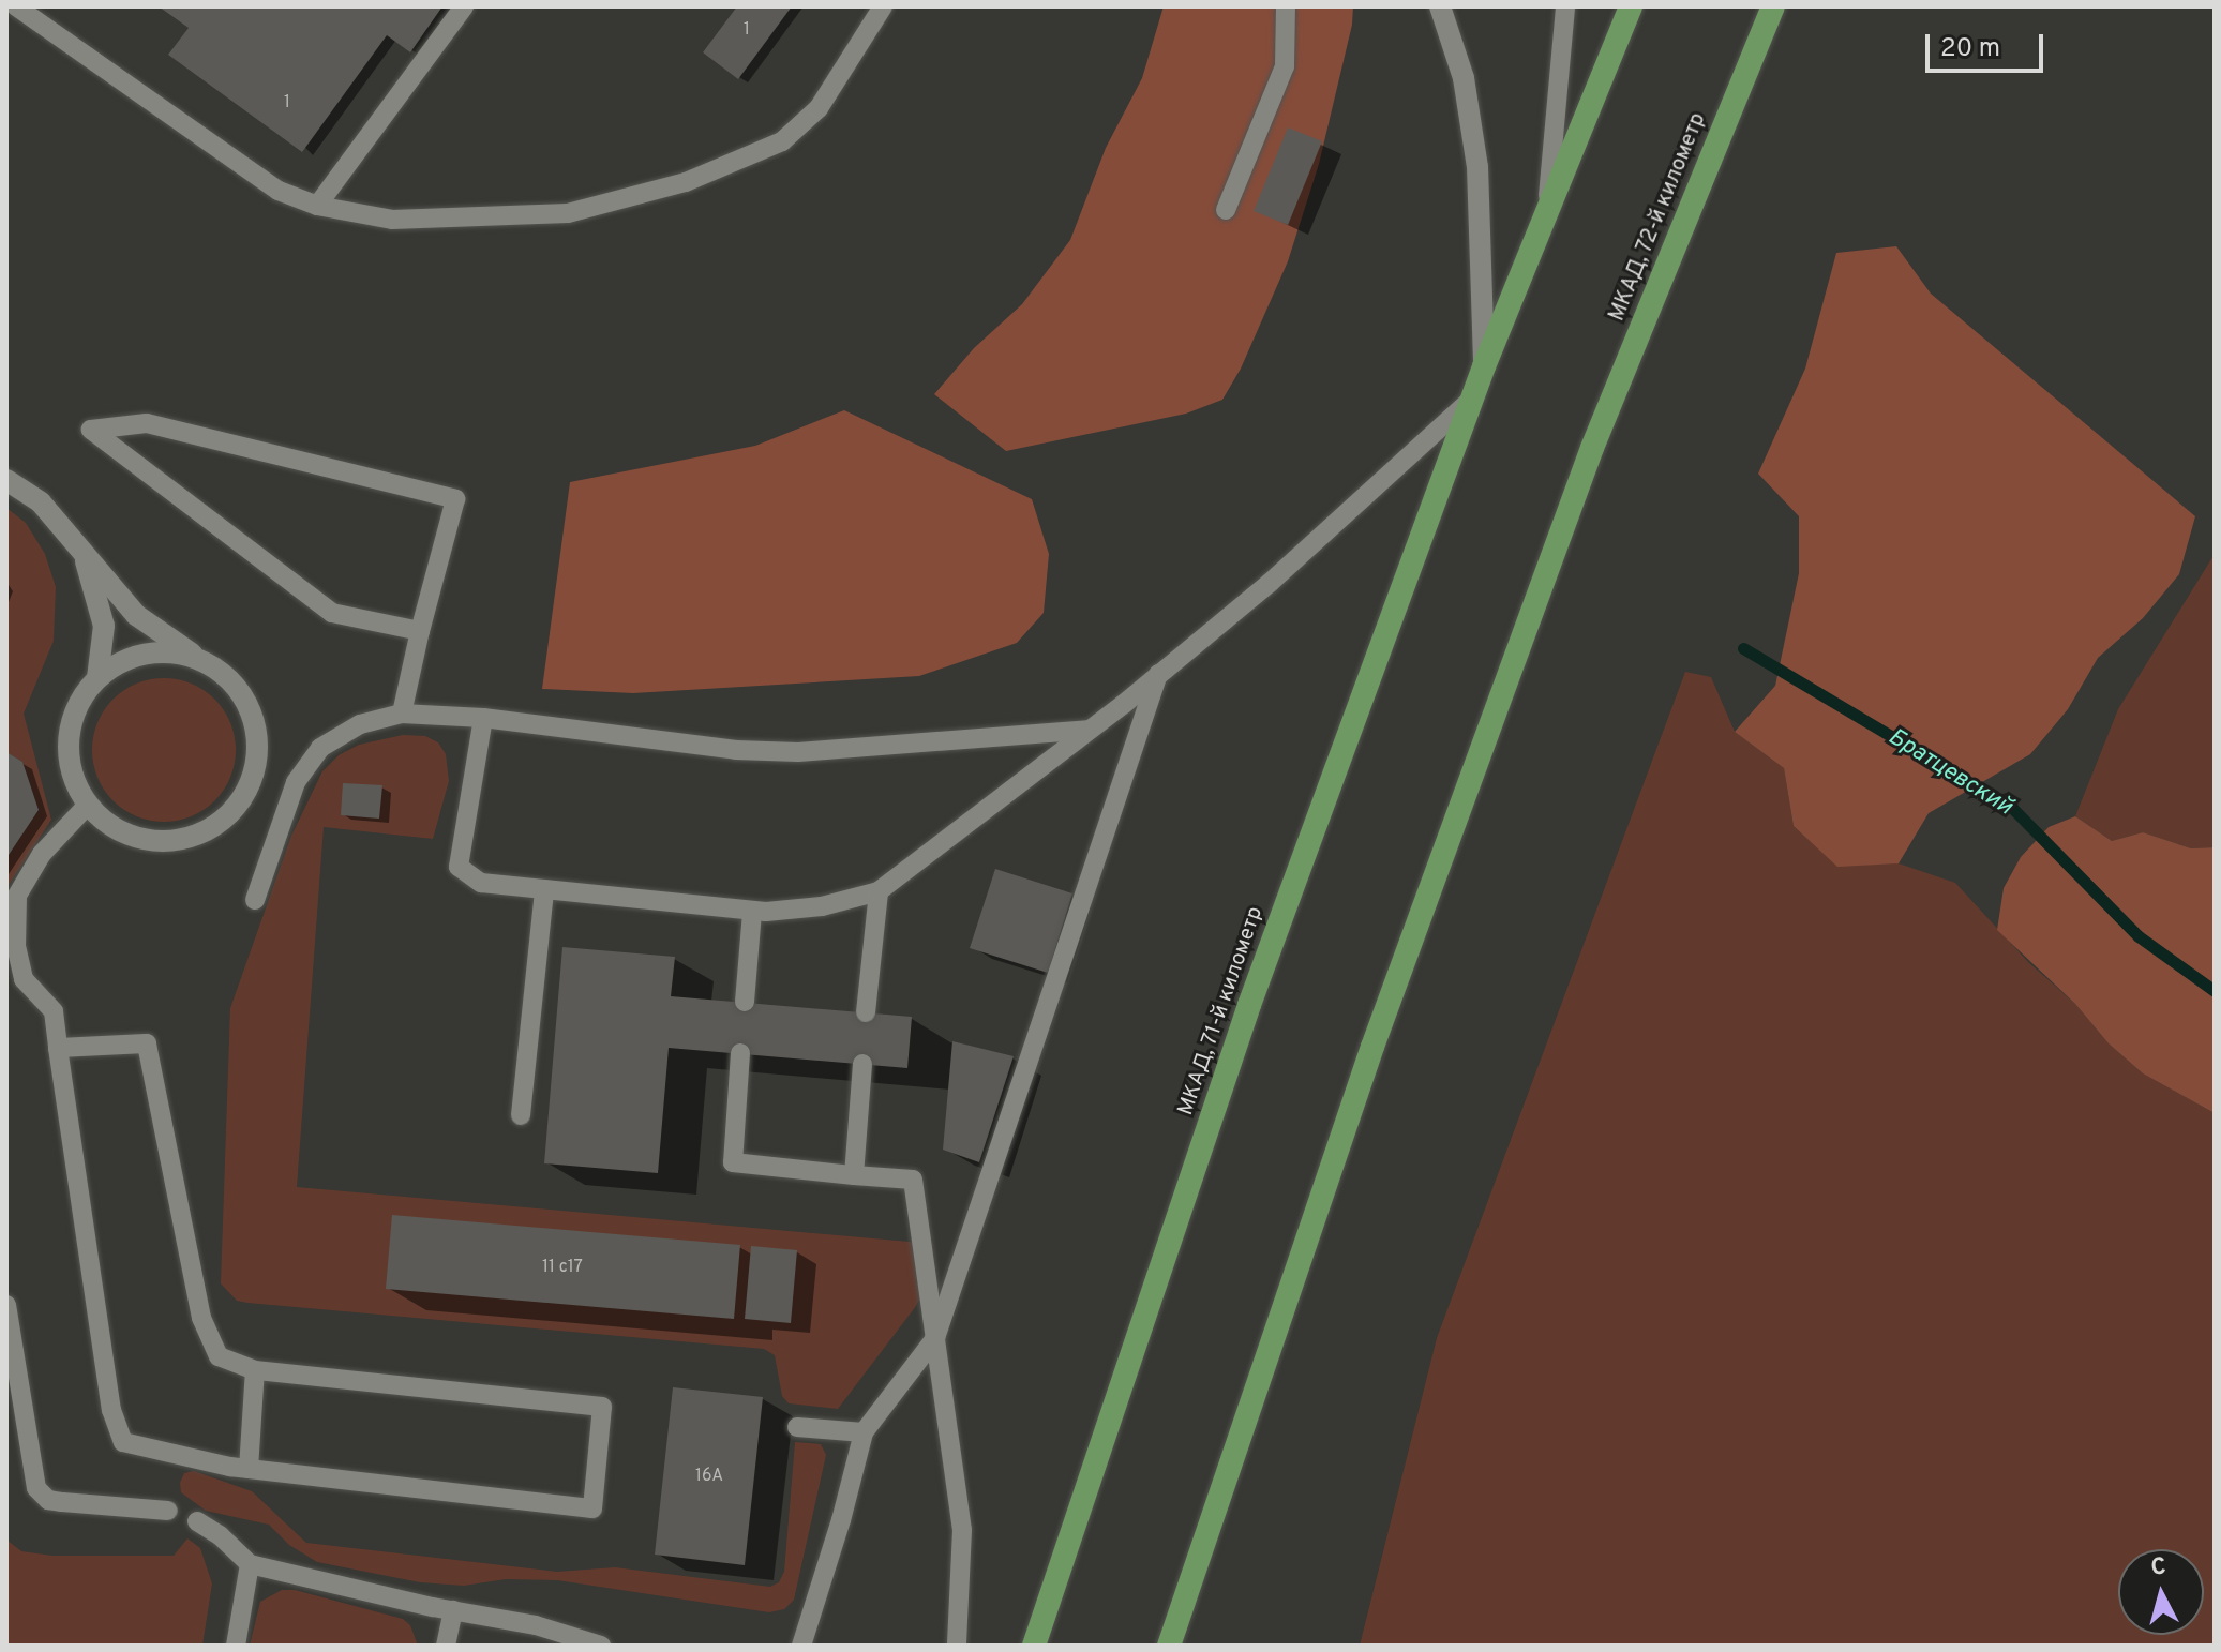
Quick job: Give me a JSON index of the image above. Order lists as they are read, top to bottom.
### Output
{
  "streets": {
    "highway": ["МКАД, 72-й километр", "МКАД, 71-й километр"]
  },
  "water": ["Братцевский"],
  "house_numbers": [
    "1",
    "1",
    "11 с17",
    "16А"
  ],
  "scale_bar": "20 m",
  "north": "top"
}
